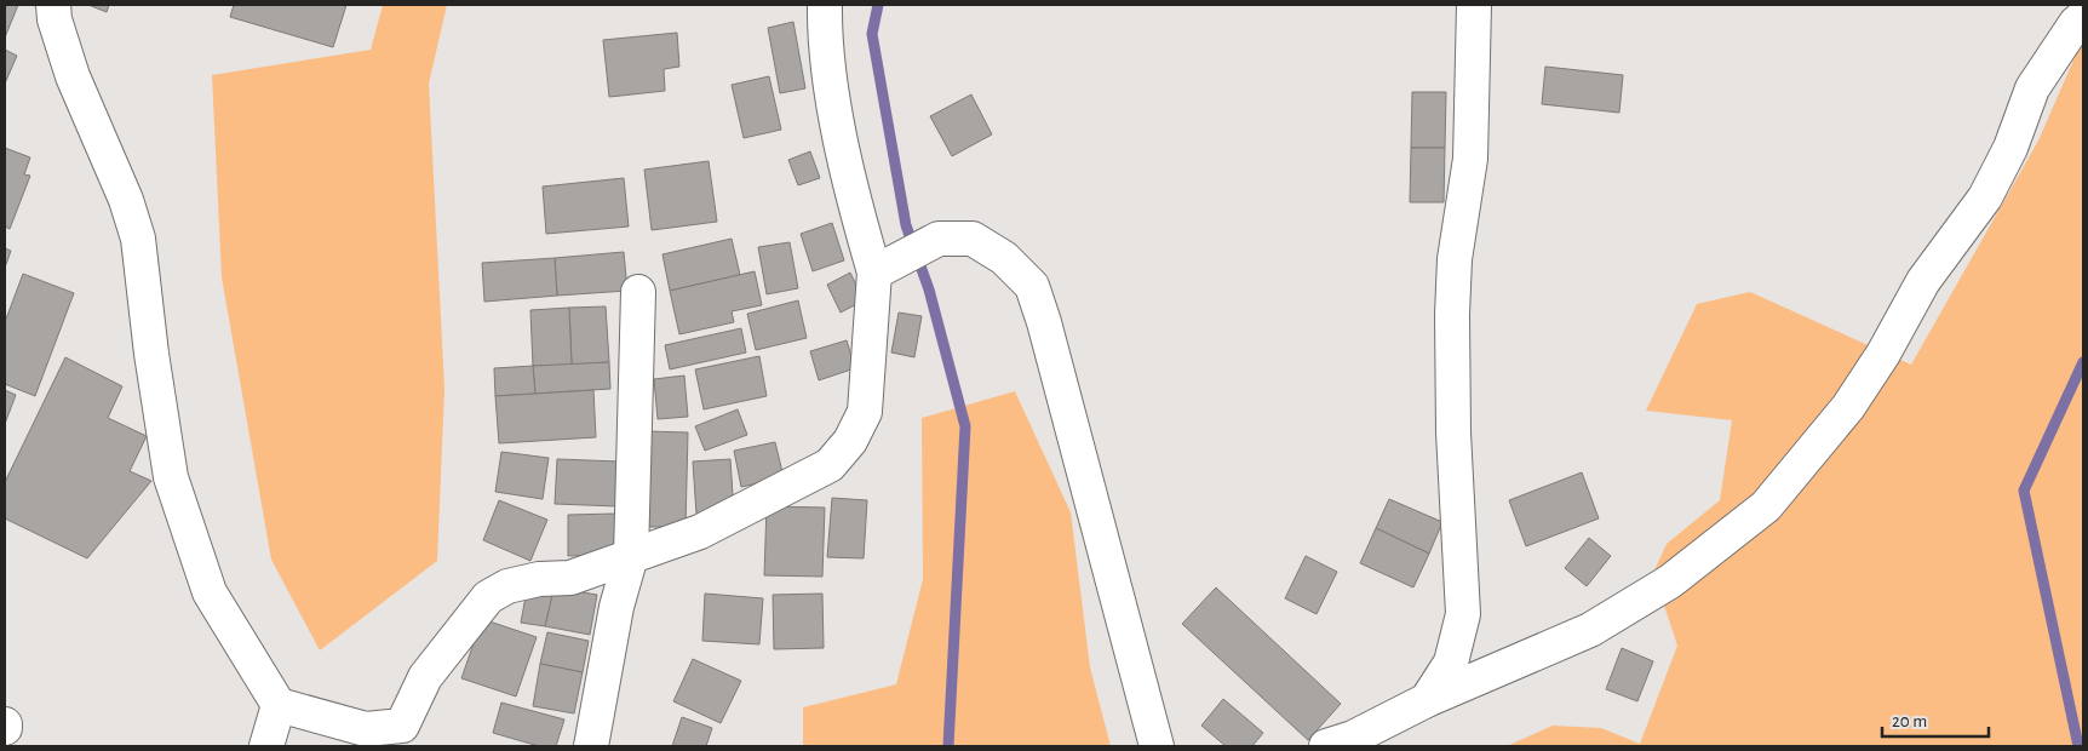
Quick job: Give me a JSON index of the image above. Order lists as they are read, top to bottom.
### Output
{
  "scale_bar": "20 m"
}
